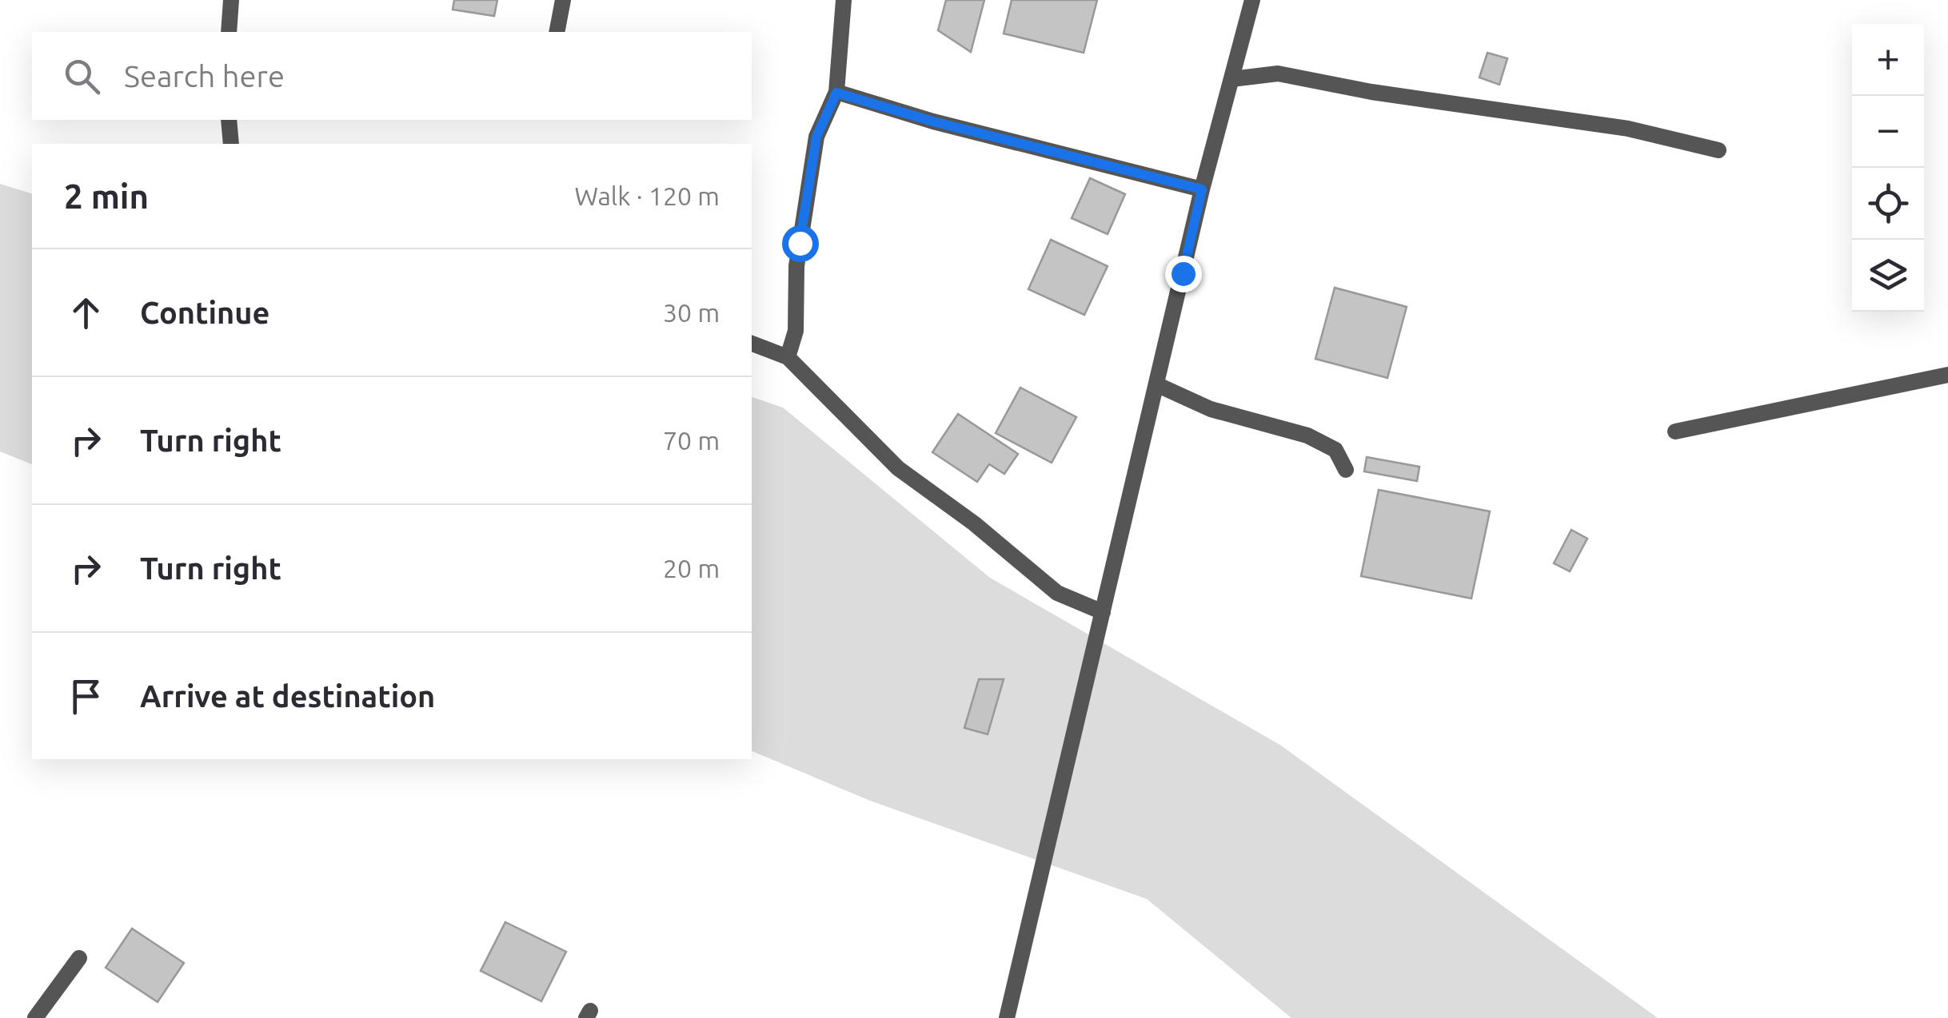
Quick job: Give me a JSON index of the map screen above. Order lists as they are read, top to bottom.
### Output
{
  "page": {
    "map_buttons": ["+", "−"],
    "search": "Search here",
    "heading": ["2 min", "Walk · 120 m"],
    "list": [
      ["Continue", "30 m"],
      ["Turn right", "70 m"],
      ["Turn right", "20 m"],
      "Arrive at destination"
    ]
  }
}
